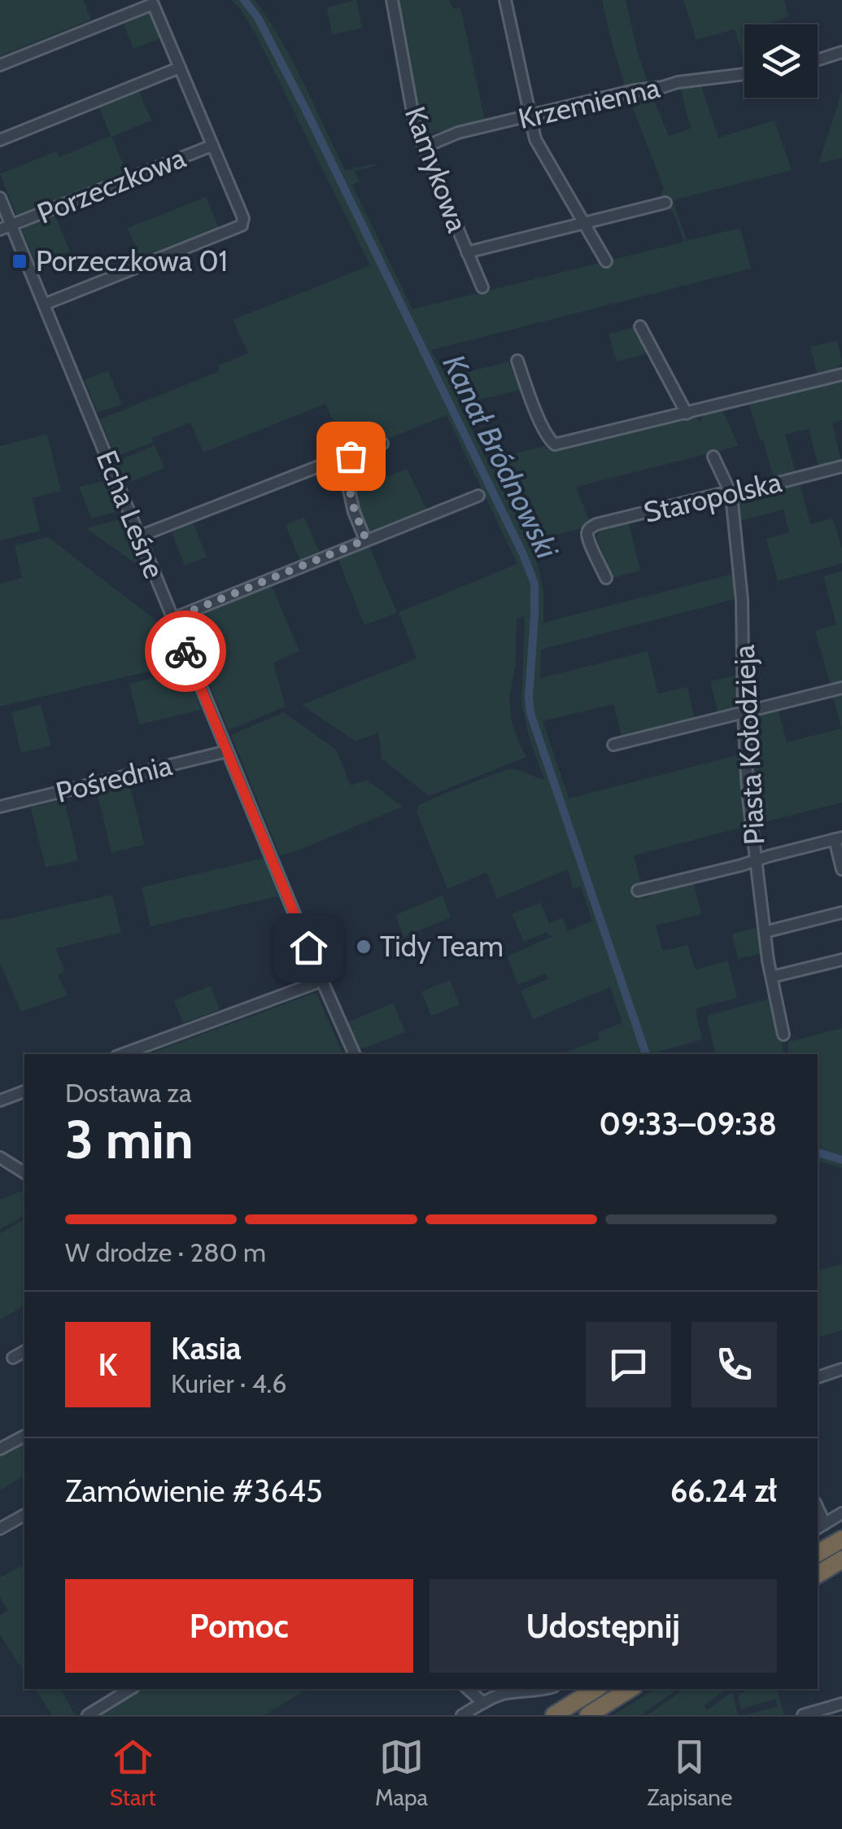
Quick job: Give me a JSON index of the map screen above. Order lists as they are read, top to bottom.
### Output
{
  "streets": {
    "street": [
      "Krzemienna",
      "Kamykowa",
      "Porzeczkowa",
      "Staropolska",
      "Echa Leśne",
      "Piasta Kołodzieja",
      "Pośrednia"
    ]
  },
  "crossings": [
    ["Krzemienna", "Kamykowa"],
    ["Porzeczkowa", "Echa Leśne"],
    ["Staropolska", "Piasta Kołodzieja"],
    ["Echa Leśne", "Pośrednia"]
  ],
  "water": ["Kanał Bródnowski"],
  "places": {
    "transit": ["Porzeczkowa 01"],
    "other": ["Tidy Team"]
  },
  "page": {
    "heading": ["3 min", "Dostawa za", "09:33–09:38"],
    "panel": [
      "Kasia",
      "Kurier · 4.6",
      "Zamówienie #3645",
      "66.24 zł"
    ],
    "bar": "W drodze · 280 m",
    "round": "K",
    "buttons": ["Pomoc", "Udostępnij"],
    "tabs": ["Start", "Mapa", "Zapisane"]
  }
}
